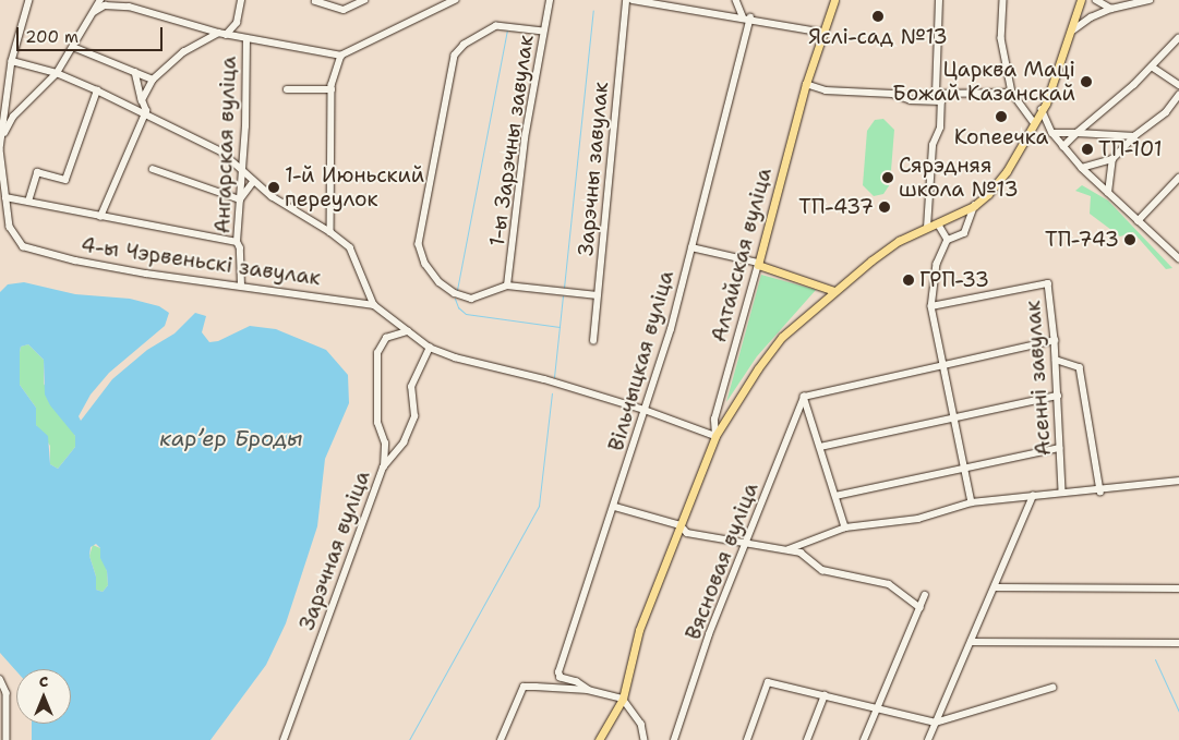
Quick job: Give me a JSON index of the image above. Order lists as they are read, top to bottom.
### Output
{
  "streets": {
    "main road": ["Алтайская вуліца"],
    "street": [
      "1-ы Зарэчны завулак",
      "Ангарская вуліца",
      "Зарэчны завулак",
      "4-ы Чэрвеньскі завулак",
      "Вільчыцкая вуліца",
      "Асенні завулак",
      "Зарэчная вуліца",
      "Вясновая вуліца"
    ]
  },
  "crossings": [
    ["Ангарская вуліца", "4-ы Чэрвеньскі завулак"]
  ],
  "water": ["карʼер Броды"],
  "places": [
    "Яслі-сад №13",
    "Царква Маці Божай Казанскай",
    "Копеечка",
    "ТП-101",
    "Сярэдняя школа №13",
    "1-й Июньский переулок",
    "ТП-437",
    "ТП-743",
    "ГРП-33"
  ],
  "scale_bar": "200 m",
  "north": "top"
}
